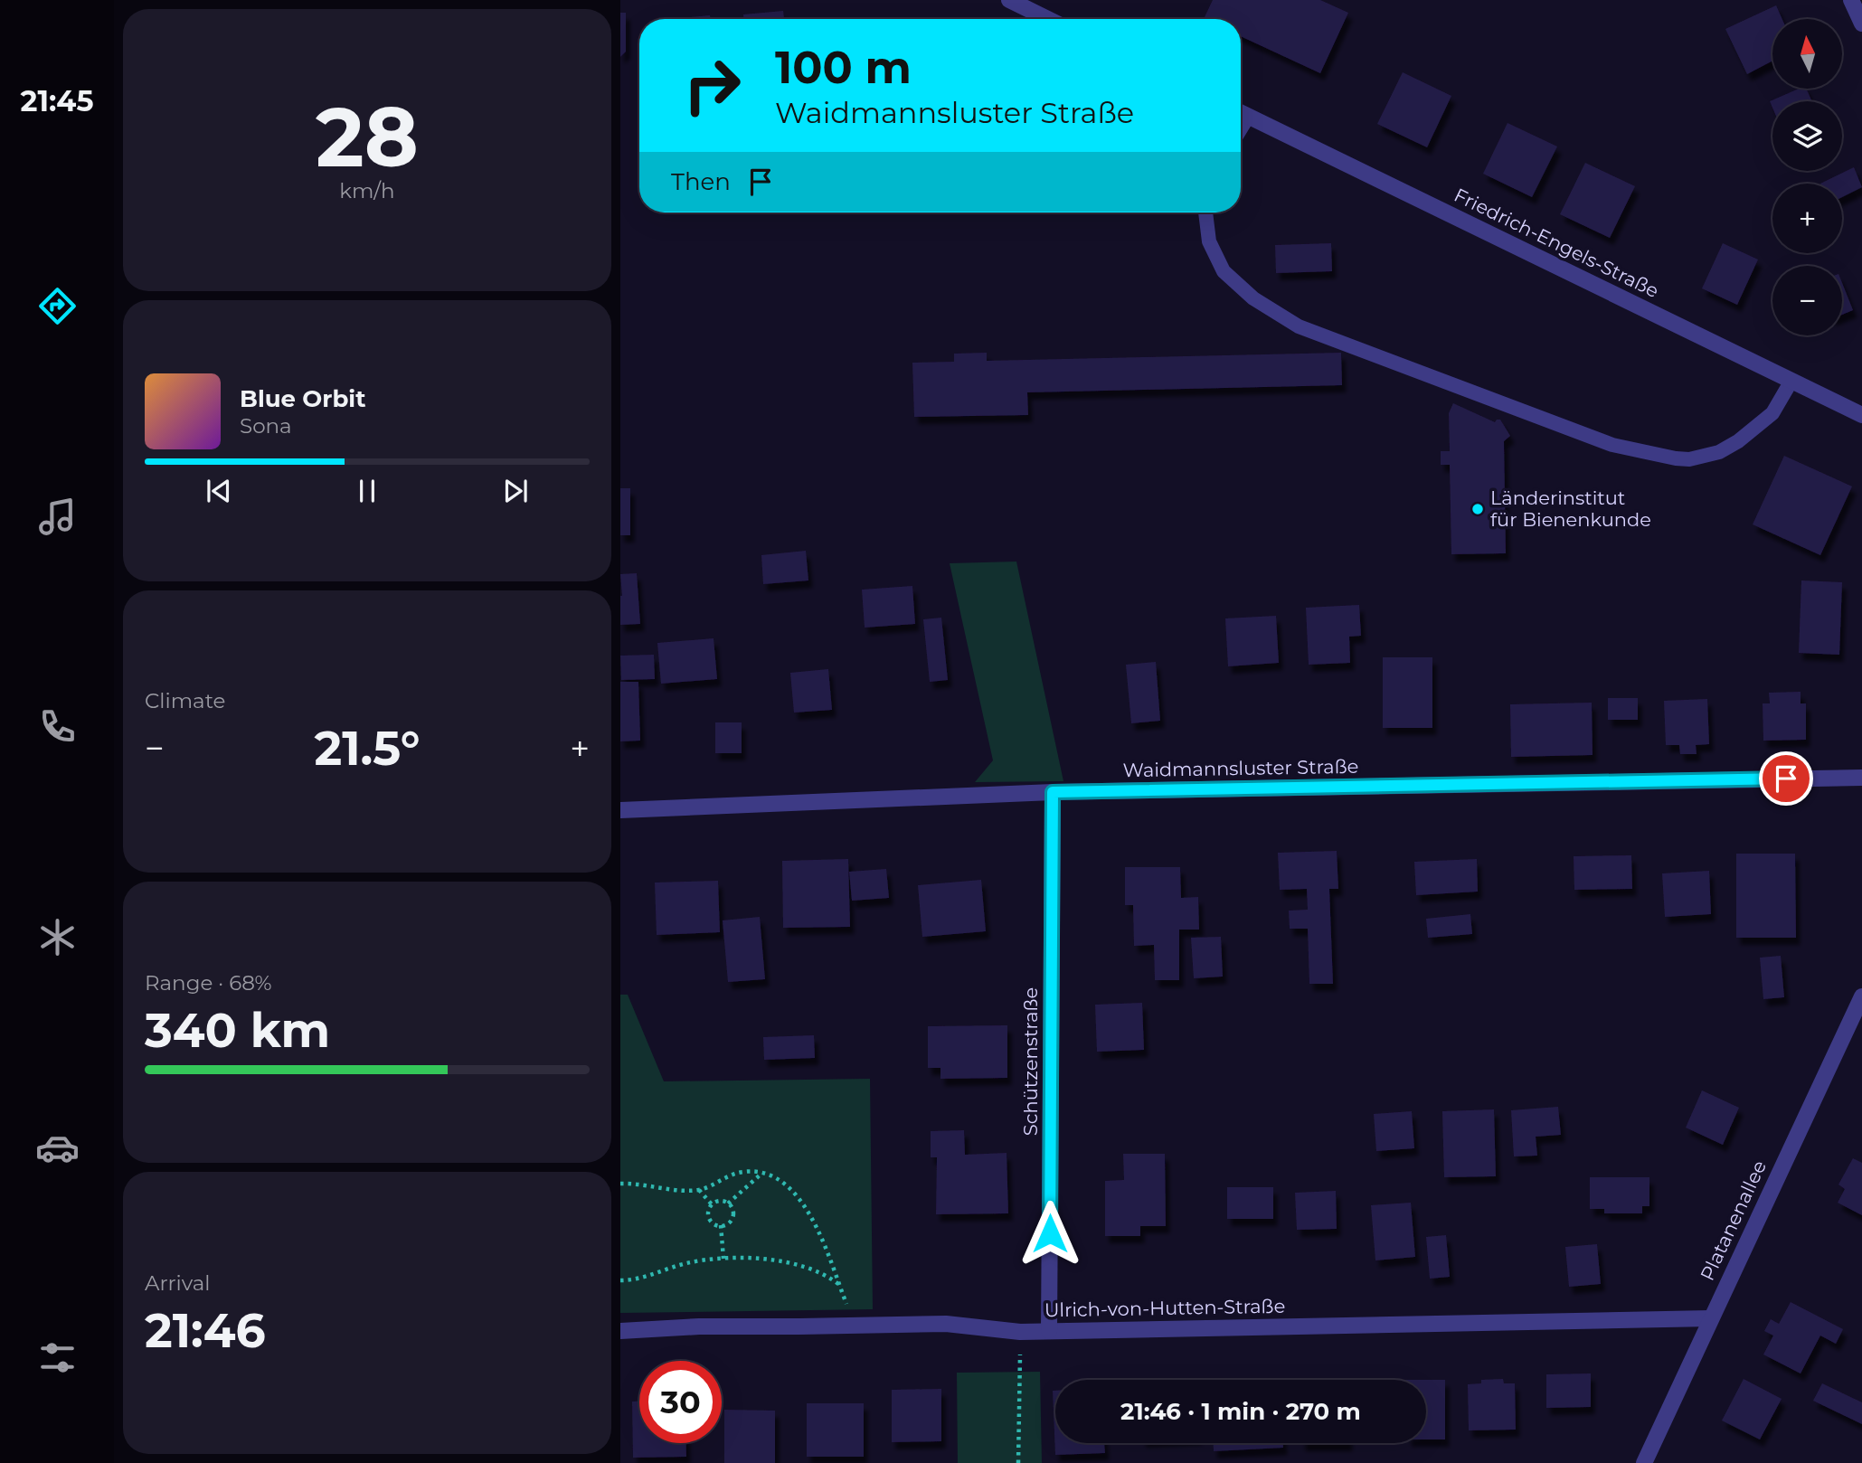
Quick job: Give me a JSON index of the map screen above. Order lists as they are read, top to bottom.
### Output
{
  "streets": {
    "street": [
      "Friedrich-Engels-Straße",
      "Waidmannsluster Straße",
      "Schützenstraße",
      "Platanenallee",
      "Ulrich-von-Hutten-Straße"
    ]
  },
  "crossings": [
    ["Waidmannsluster Straße", "Schützenstraße"],
    ["Schützenstraße", "Ulrich-von-Hutten-Straße"],
    ["Platanenallee", "Ulrich-von-Hutten-Straße"]
  ],
  "places": ["Länderinstitut für Bienenkunde"],
  "north": "top",
  "page": {
    "tabs": "21:45",
    "tile": [
      ["28", "km/h"],
      "Climate",
      ["Range · 68%", "340 km"],
      ["Arrival", "21:46"]
    ],
    "map_buttons": ["+", "−"],
    "turn": ["100 m", "Waidmannsluster Straße"],
    "then": "Then",
    "song": ["Blue Orbit", "Sona"],
    "heat": ["−", "21.5°", "+"],
    "limit": "30",
    "trip": "21:46 · 1 min · 270 m"
  }
}
